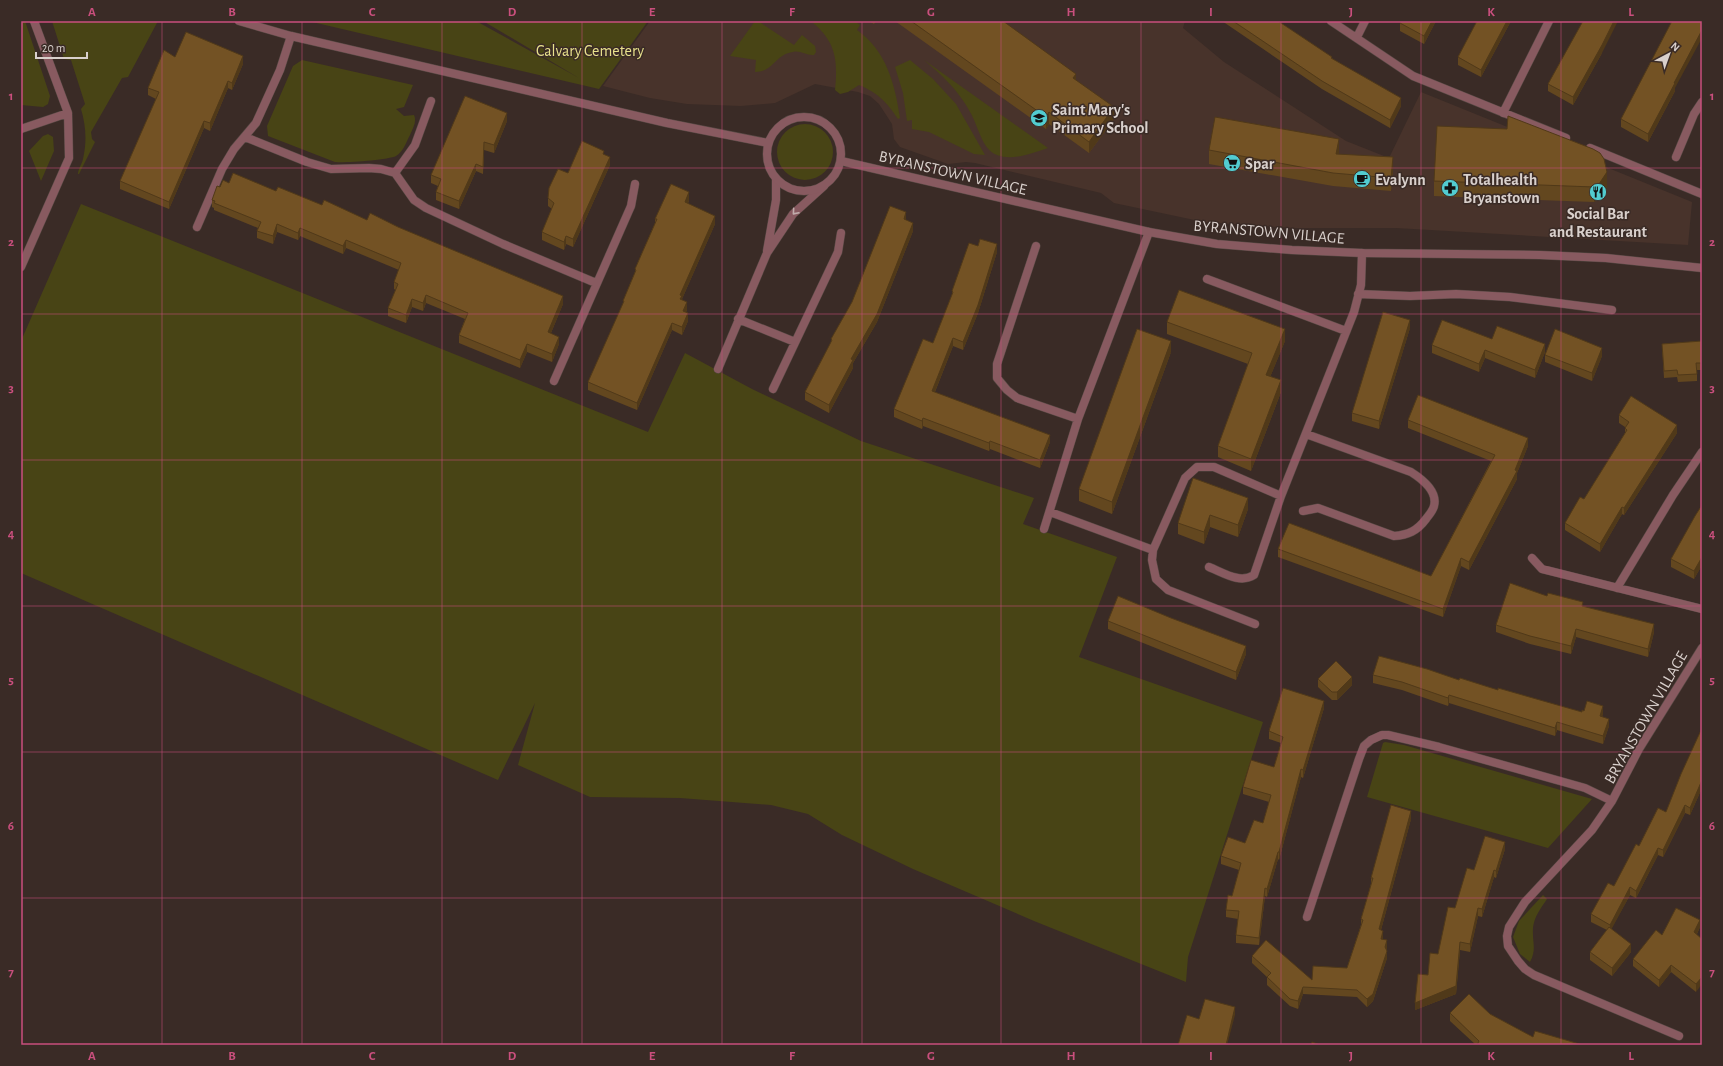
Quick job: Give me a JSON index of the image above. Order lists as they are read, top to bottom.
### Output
{
  "streets": {
    "street": ["BYRANSTOWN VILLAGE", "BRYANSTOWN VILLAGE"]
  },
  "parks": ["Calvary Cemetery"],
  "places": {
    "school or university": ["Saint Mary's Primary School"],
    "supermarket": ["Spar"],
    "cafe": ["Evalynn"],
    "pharmacy": ["Totalhealth Bryanstown"],
    "restaurant": ["Social Bar and Restaurant"]
  },
  "scale_bar": "20 m",
  "north": "top right",
  "grid": {
    "columns": [
      "A",
      "B",
      "C",
      "D",
      "E",
      "F",
      "G",
      "H",
      "I",
      "J",
      "K",
      "L"
    ],
    "rows": [
      "1",
      "2",
      "3",
      "4",
      "5",
      "6",
      "7"
    ]
  }
}
